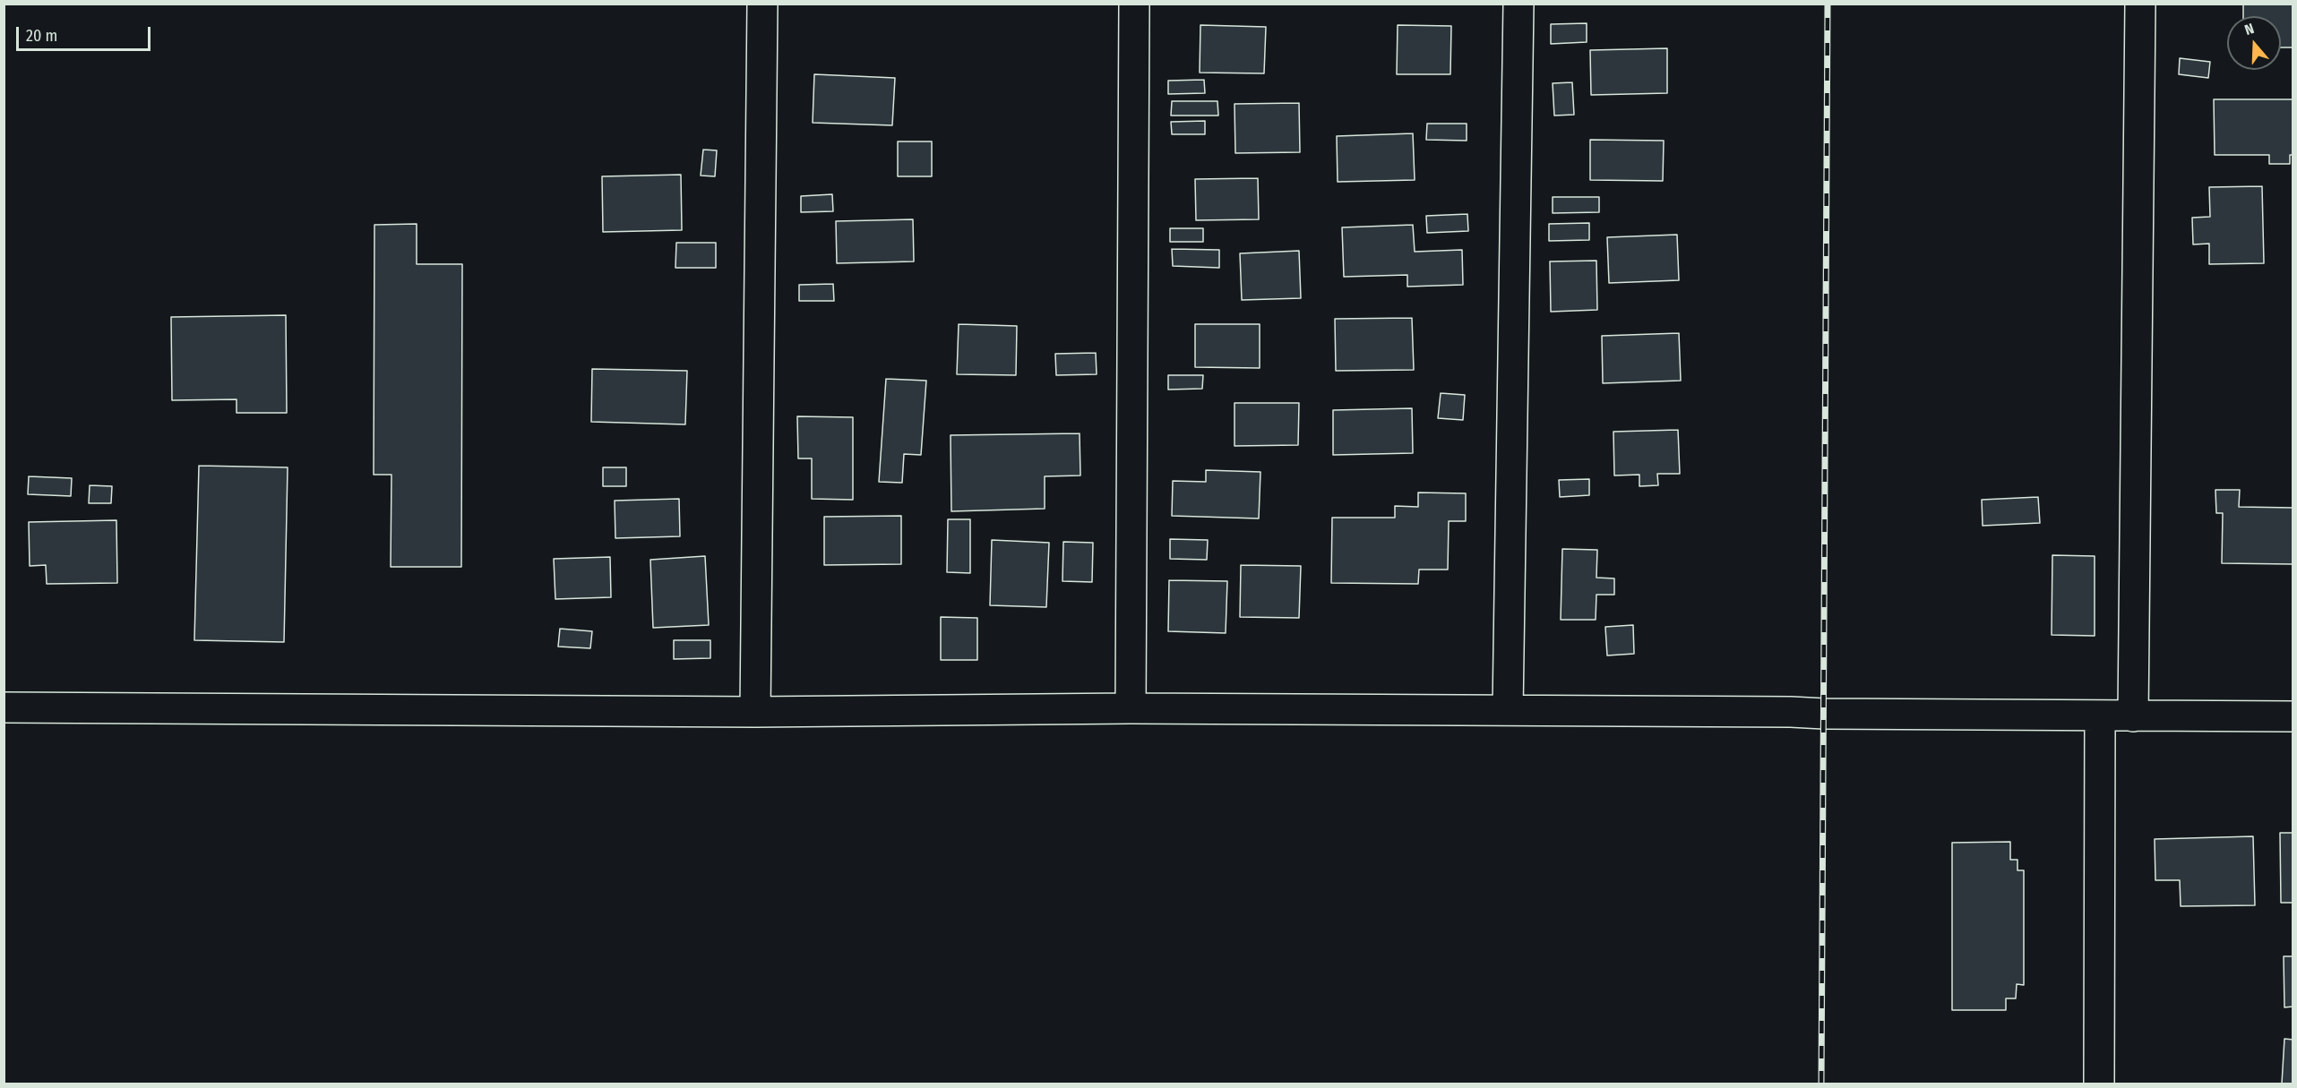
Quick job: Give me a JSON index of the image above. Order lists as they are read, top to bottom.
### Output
{
  "scale_bar": "20 m",
  "north": "top"
}
